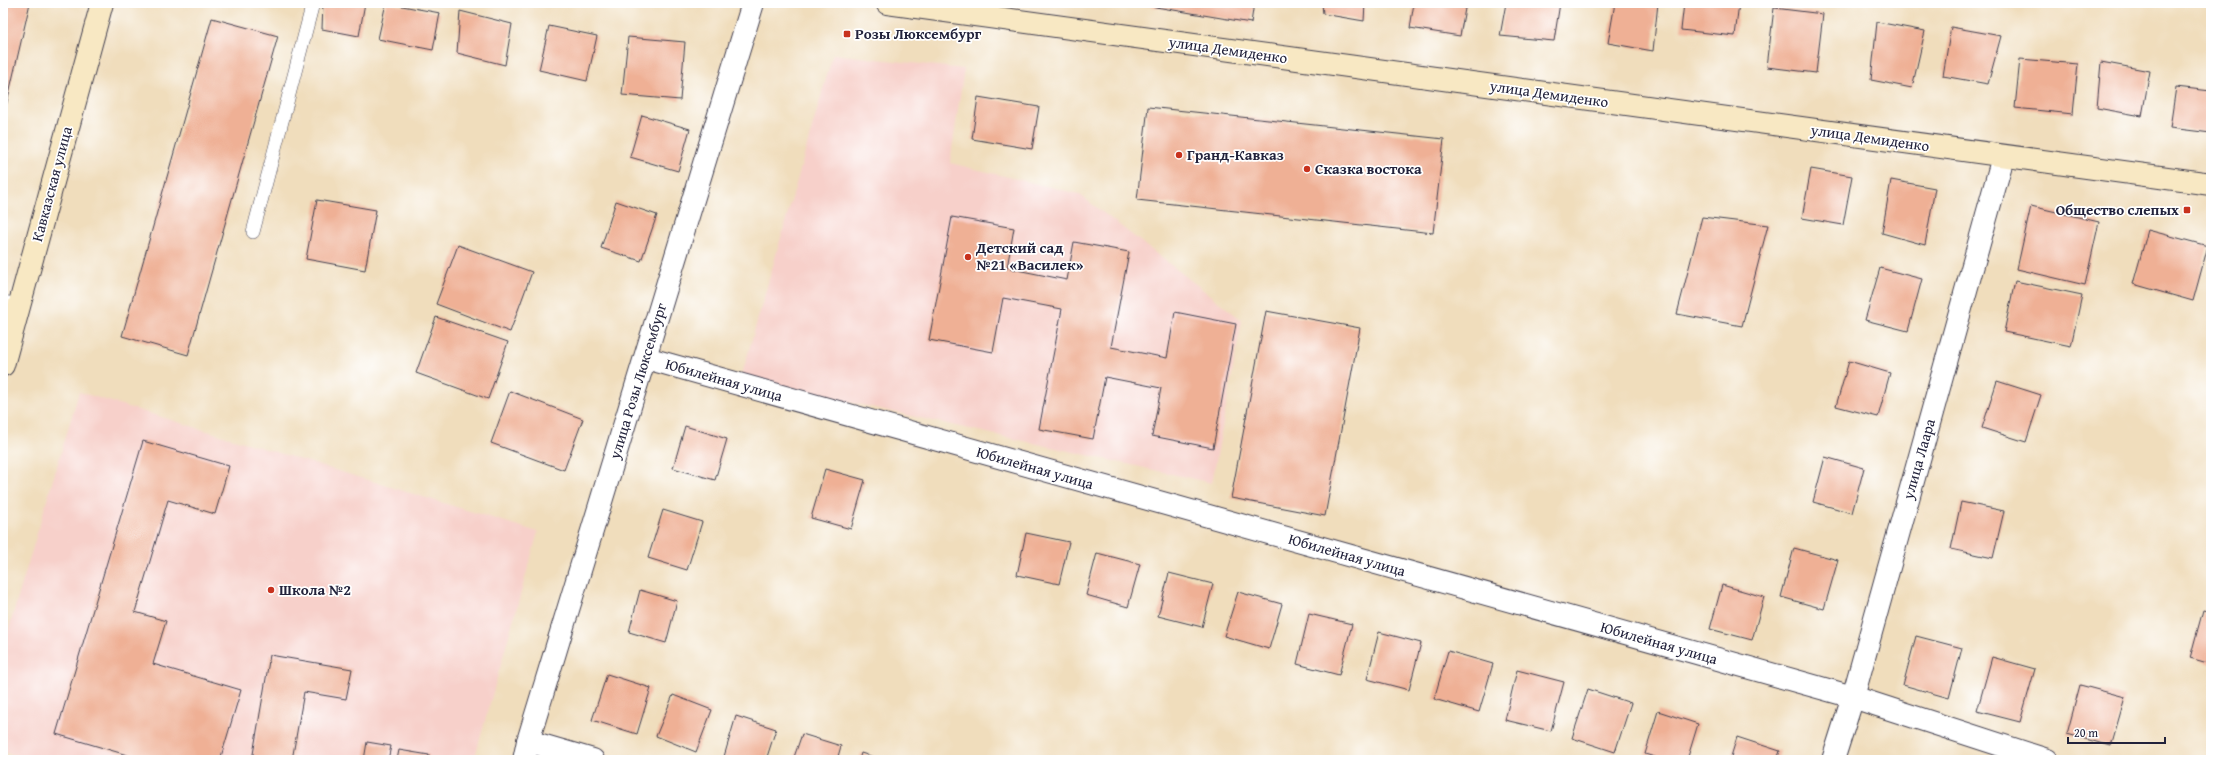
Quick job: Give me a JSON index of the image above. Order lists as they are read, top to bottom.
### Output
{
  "streets": {
    "main road": ["улица Демиденко", "Кавказская улица"],
    "street": ["Юбилейная улица", "улица Розы Люксембург", "улица Лаара"]
  },
  "crossings": [
    ["улица Демиденко", "улица Лаара"],
    ["Юбилейная улица", "улица Розы Люксембург"],
    ["Юбилейная улица", "улица Лаара"]
  ],
  "places": {
    "transit": ["Розы Люксембург", "Общество слепых"],
    "other": [
      "Гранд-Кавказ",
      "Сказка востока",
      "Детский сад №21 «Василек»",
      "Школа №2"
    ]
  },
  "scale_bar": "20 m"
}
